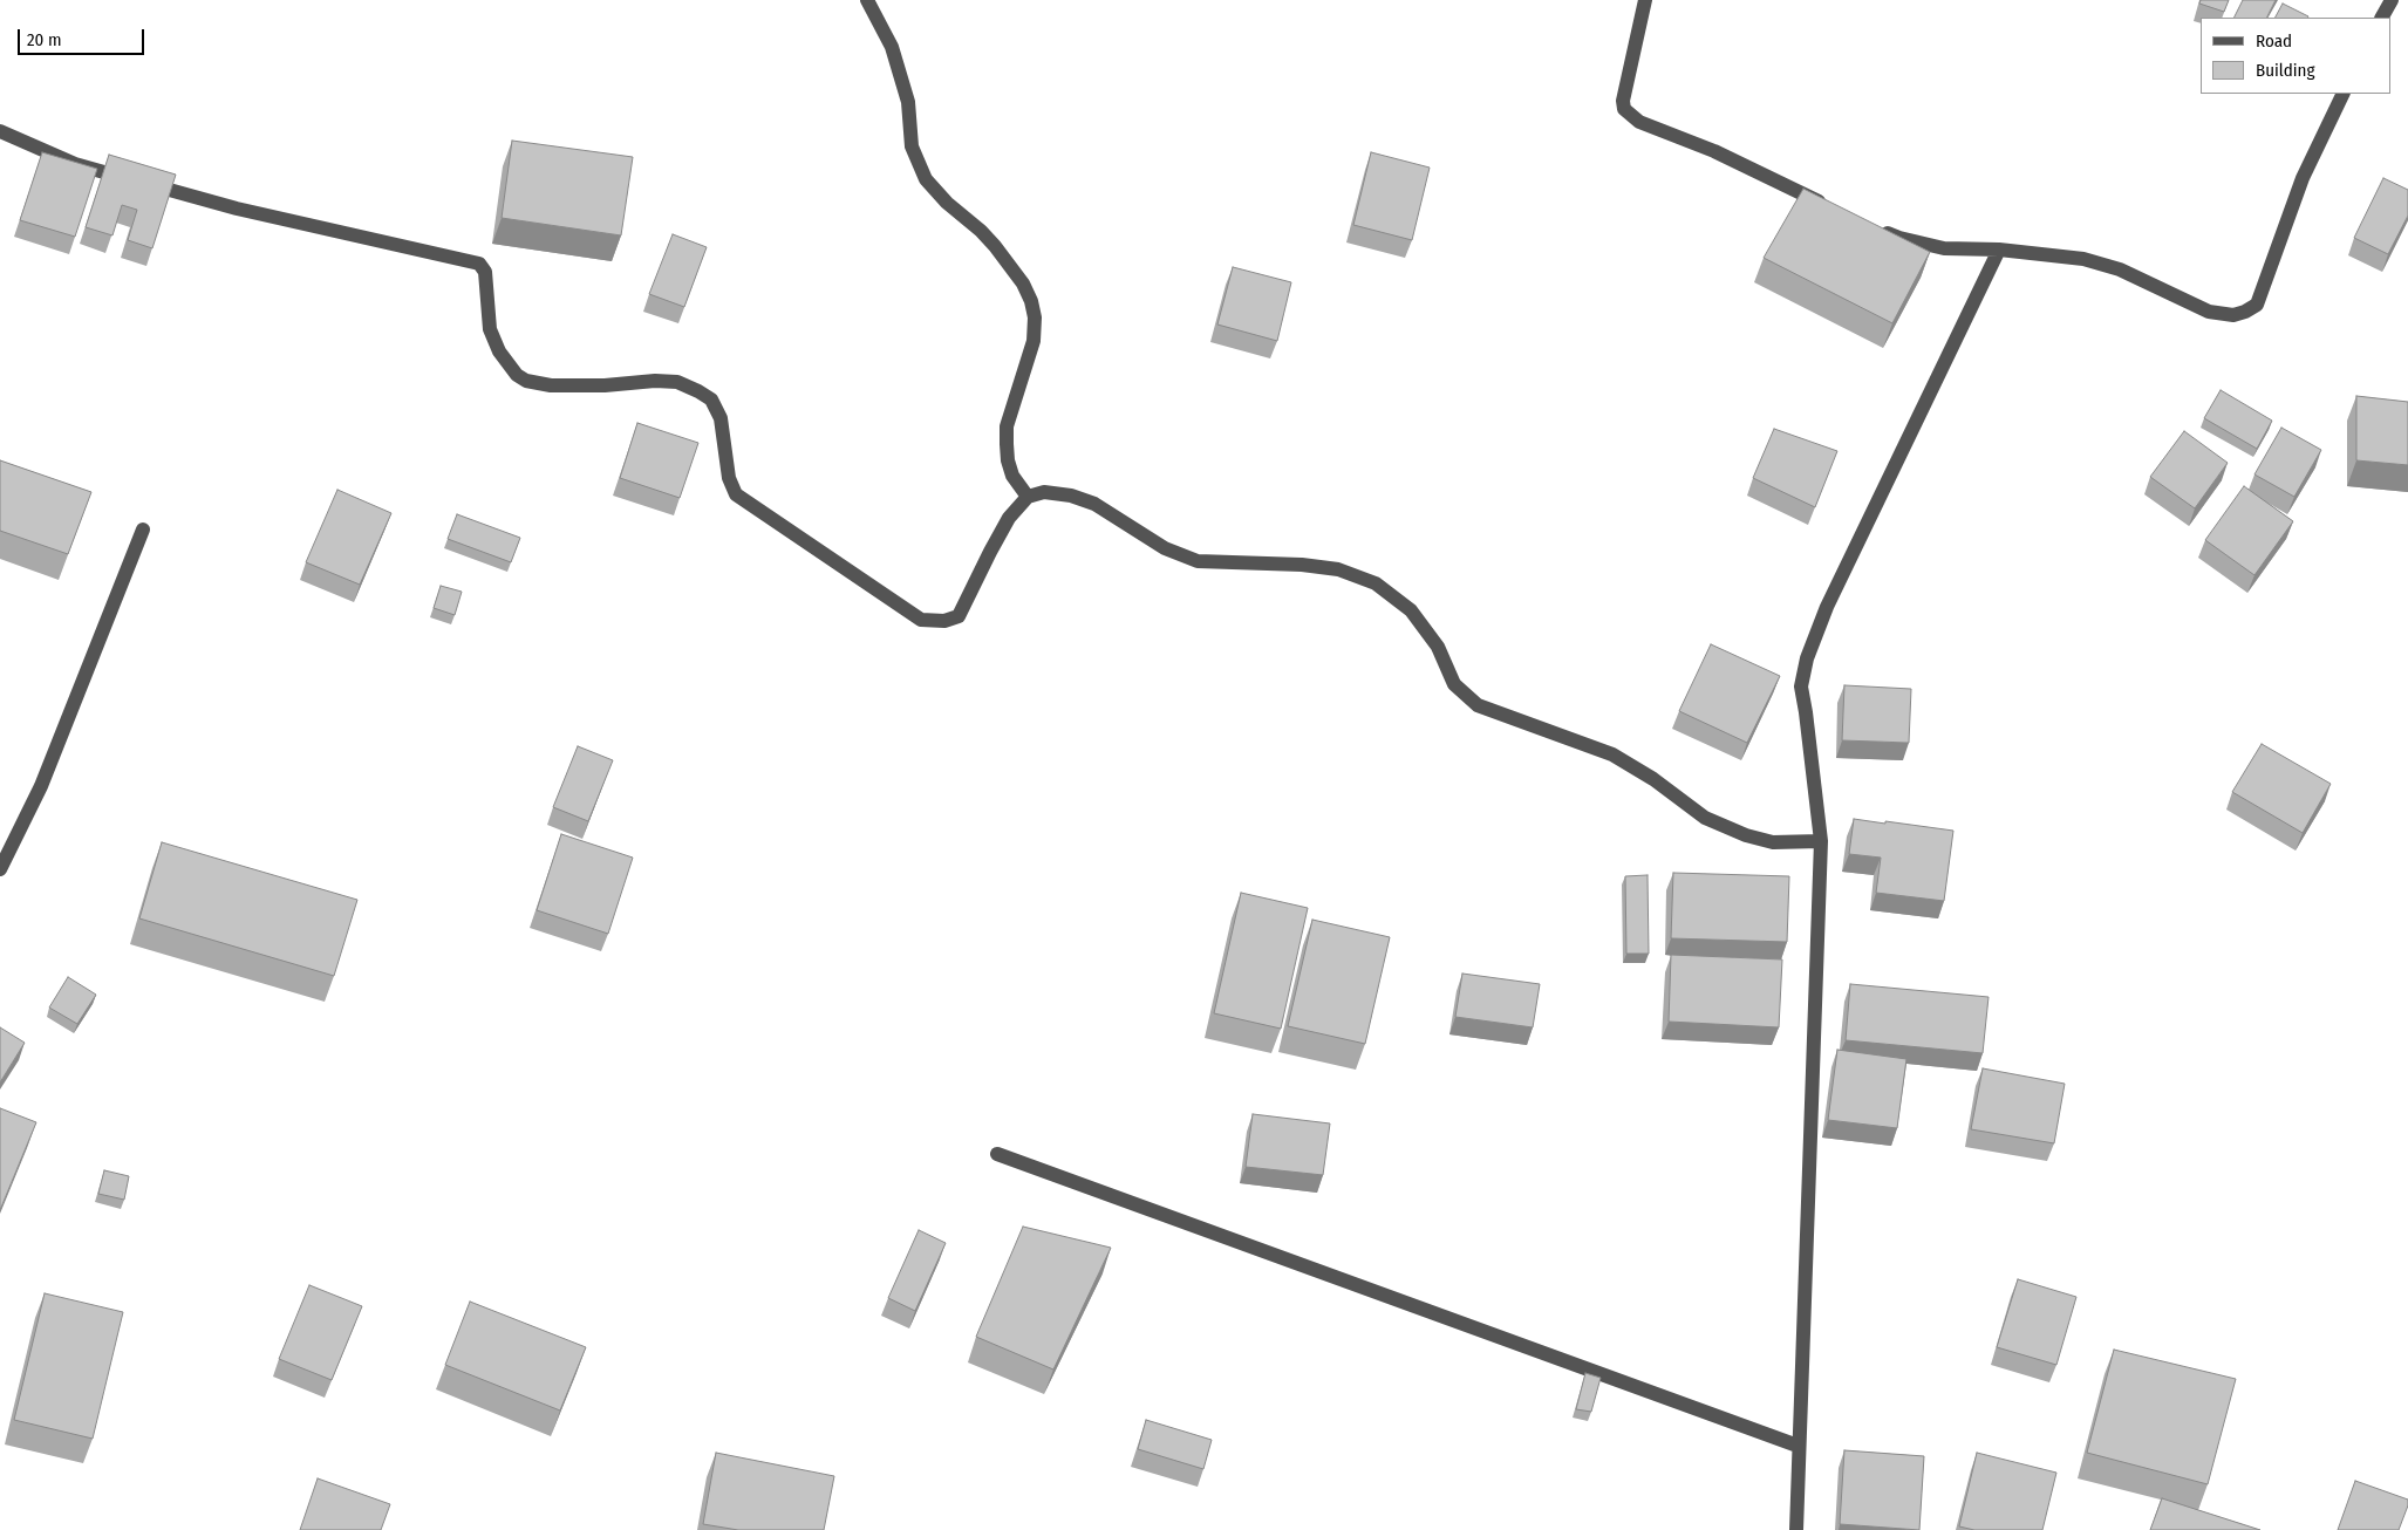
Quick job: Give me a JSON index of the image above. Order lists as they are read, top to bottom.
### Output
{
  "legend": ["Road", "Building"],
  "scale_bar": "20 m"
}
